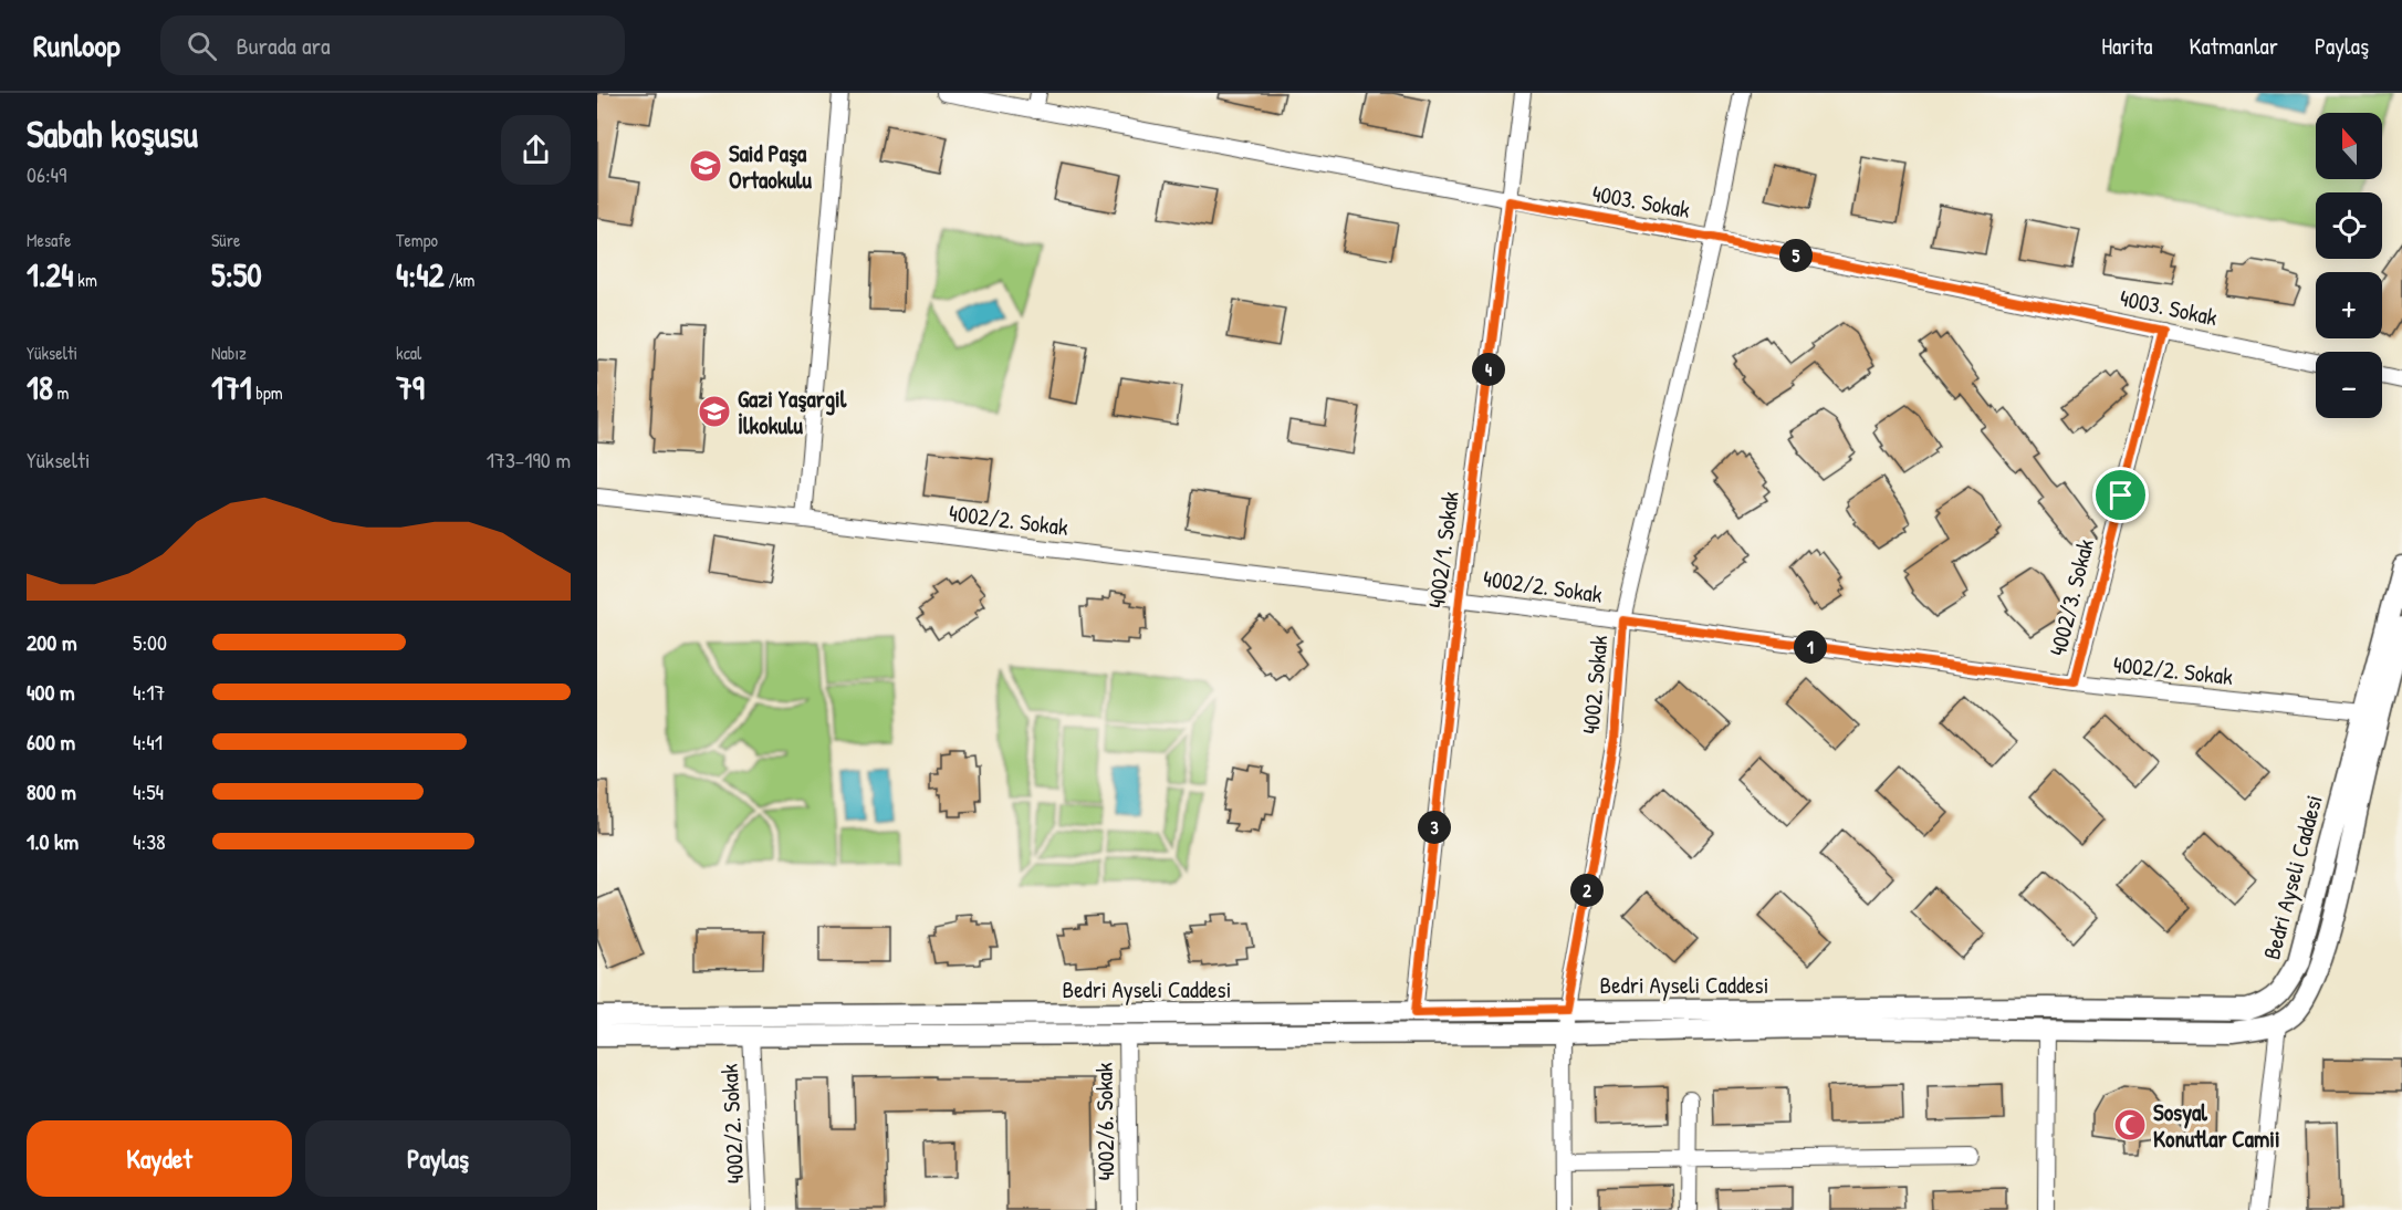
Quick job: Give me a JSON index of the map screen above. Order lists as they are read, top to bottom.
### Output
{
  "streets": {
    "main road": ["Bedri Ayseli Caddesi"],
    "street": [
      "4003. Sokak",
      "4002/2. Sokak",
      "4002/1. Sokak",
      "4002/3. Sokak",
      "4002. Sokak",
      "4002/6. Sokak"
    ]
  },
  "crossings": [
    ["4003. Sokak", "4002/1. Sokak"],
    ["4003. Sokak", "4002/3. Sokak"],
    ["4003. Sokak", "4002. Sokak"],
    ["4002/2. Sokak", "4002/1. Sokak"],
    ["4002/2. Sokak", "4002/3. Sokak"],
    ["4002/2. Sokak", "4002. Sokak"],
    ["4002/2. Sokak", "Bedri Ayseli Caddesi"],
    ["4002/1. Sokak", "Bedri Ayseli Caddesi"],
    ["4002. Sokak", "Bedri Ayseli Caddesi"],
    ["Bedri Ayseli Caddesi", "4002/6. Sokak"]
  ],
  "places": {
    "school or university": ["Said Paşa Ortaokulu", "Gazi Yaşargil İlkokulu"],
    "mosque": ["Sosyal Konutlar Camii"]
  },
  "north": "top",
  "page": {
    "header": "Runloop",
    "search": "Burada ara",
    "nav": ["Harita", "Katmanlar", "Paylaş"],
    "heading": ["Sabah koşusu", "06:49"],
    "map_buttons": ["+", "−"],
    "stats": [
      ["Mesafe", "1.24 km"],
      ["Süre", "5:50"],
      ["Tempo", "4:42 /km"],
      ["Yükselti", "18 m"],
      ["Nabız", "171 bpm"],
      ["kcal", "79"]
    ],
    "pins": [
      "5",
      "4",
      "1",
      "3",
      "2"
    ],
    "chart": ["Yükselti", "173–190 m"],
    "list": [
      {
        "name": "200 m",
        "note": "5:00"
      },
      {
        "name": "400 m",
        "note": "4:17"
      },
      {
        "name": "600 m",
        "note": "4:41"
      },
      {
        "name": "800 m",
        "note": "4:54"
      },
      {
        "name": "1.0 km",
        "note": "4:38"
      }
    ],
    "buttons": ["Kaydet", "Paylaş"]
  }
}
